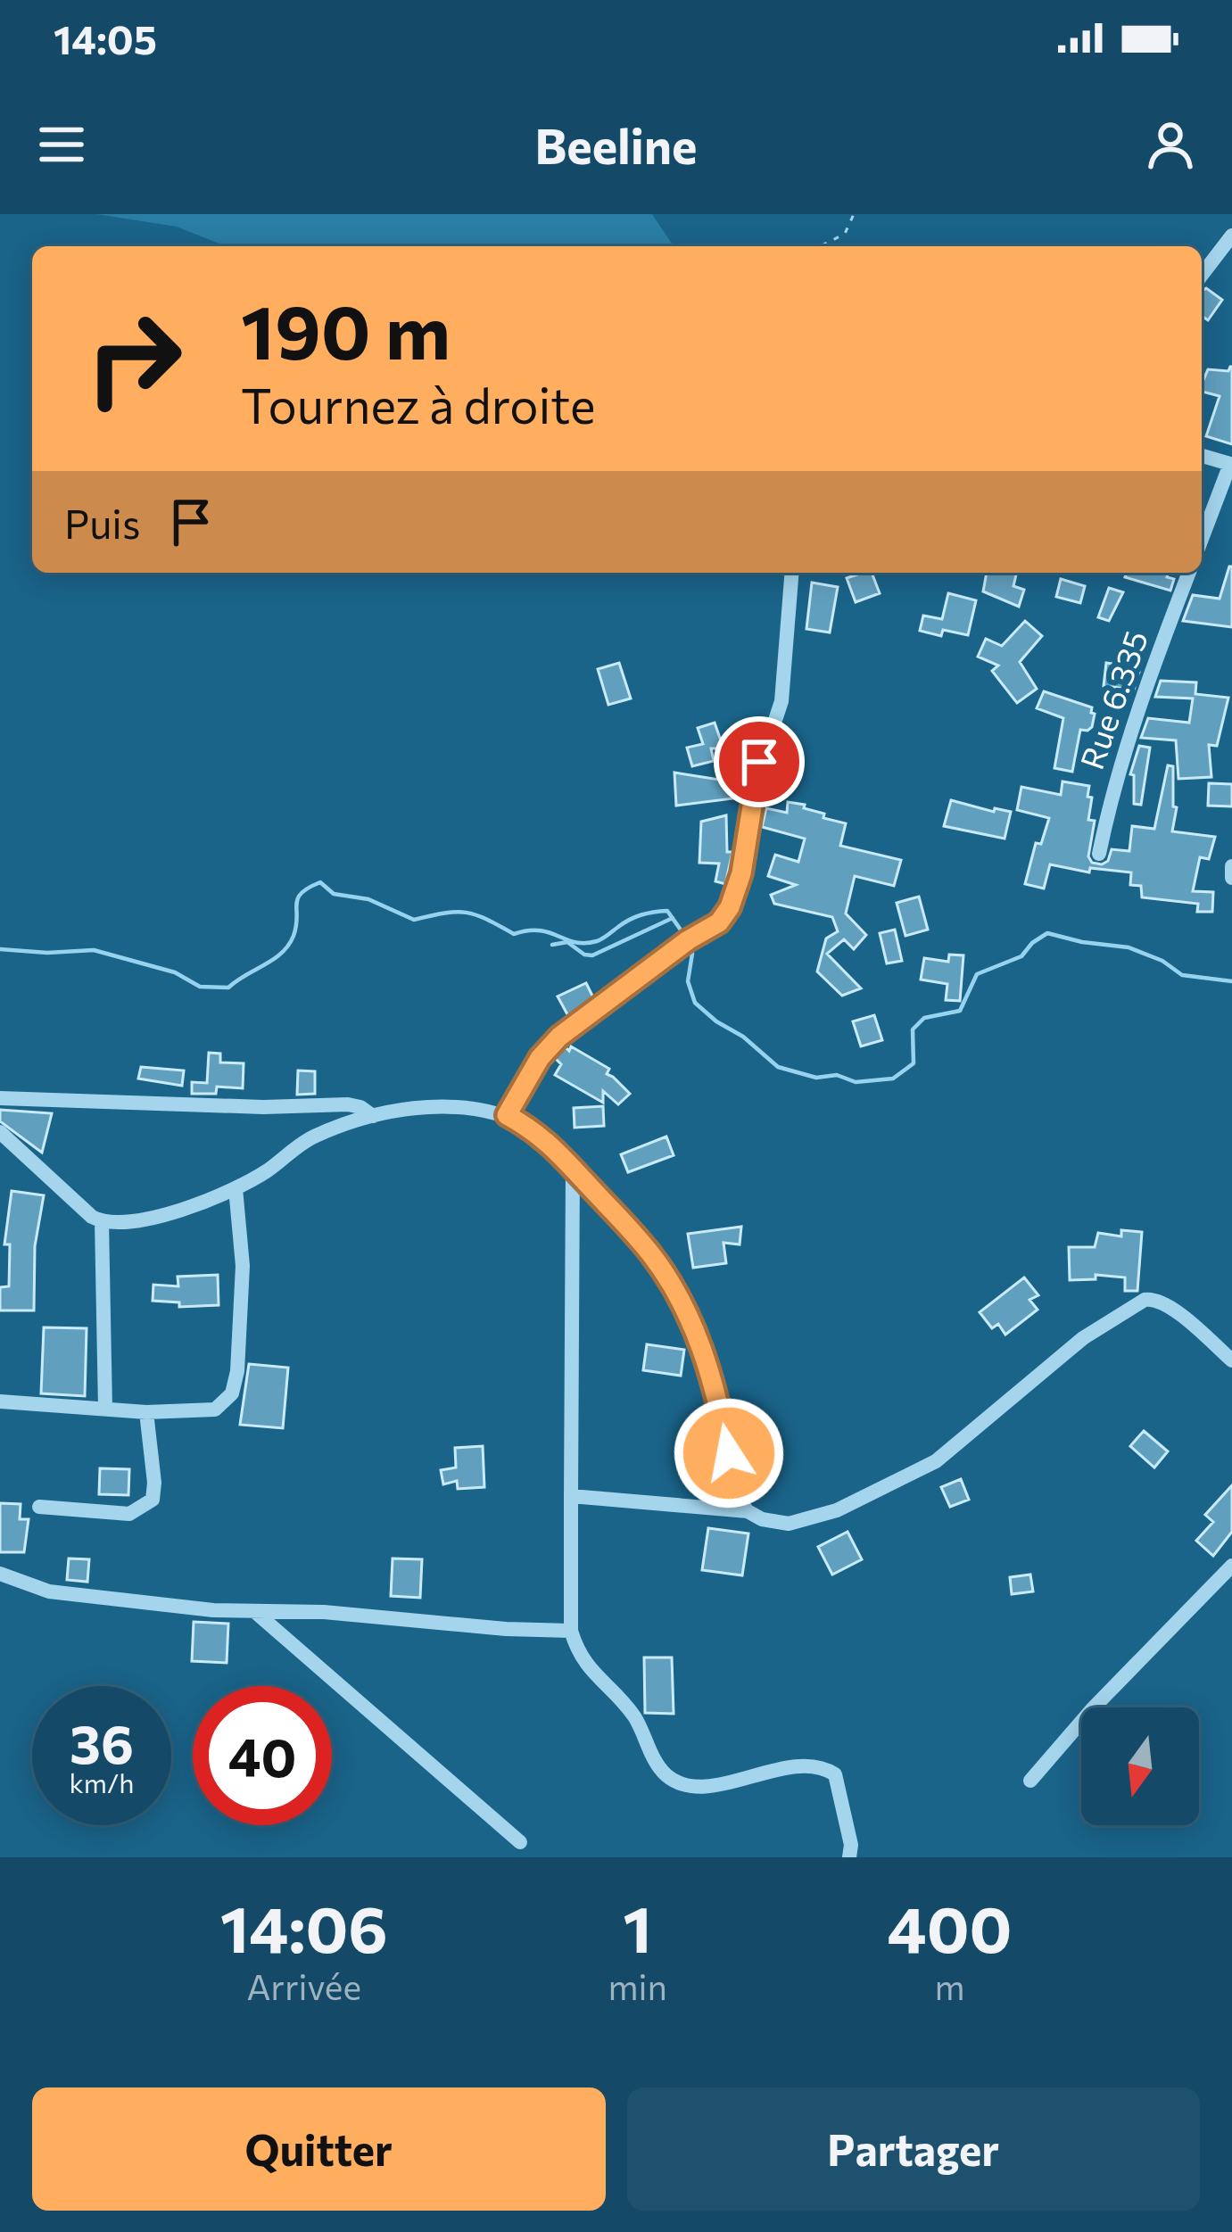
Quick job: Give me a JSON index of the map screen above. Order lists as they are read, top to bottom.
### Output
{
  "streets": {
    "street": ["Rue 6.335"]
  },
  "north": "bottom",
  "page": {
    "status": "14:05",
    "header": "Beeline",
    "turn": ["190 m", "Tournez à droite"],
    "then": "Puis",
    "speed": "36 km/h",
    "limit": "40",
    "eta": [
      "14:06",
      "Arrivée",
      "1",
      "min",
      "400",
      "m"
    ],
    "buttons": ["Quitter", "Partager"]
  }
}
